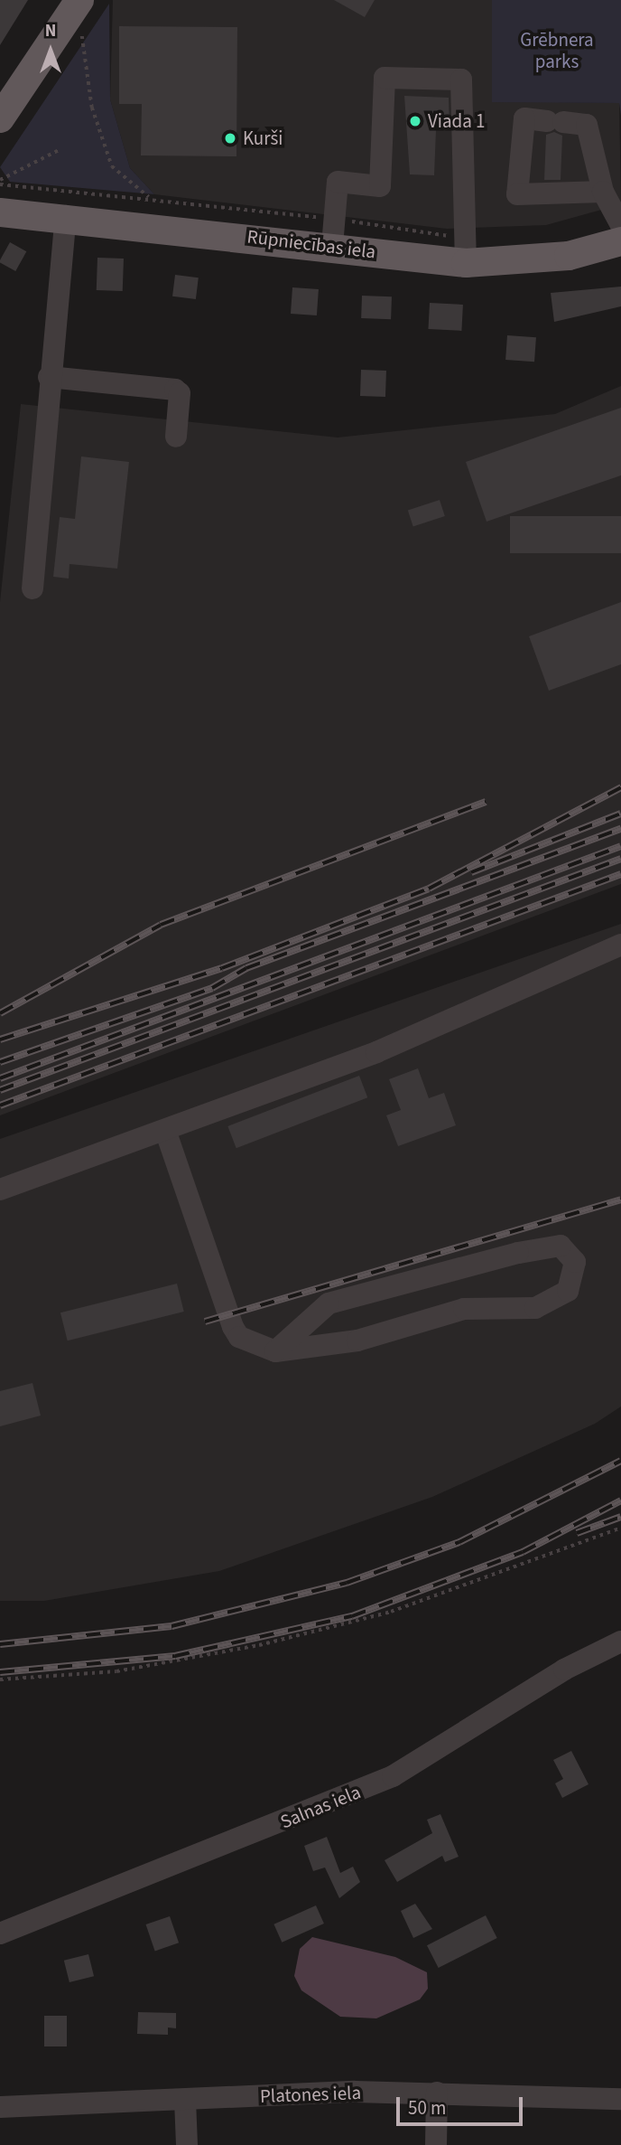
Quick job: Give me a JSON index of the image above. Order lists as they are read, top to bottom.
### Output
{
  "streets": {
    "main road": ["Rūpniecības iela"],
    "street": ["Salnas iela", "Platones iela"]
  },
  "parks": ["Grēbnera parks"],
  "places": ["Viada 1", "Kurši"],
  "scale_bar": "50 m",
  "north": "top"
}
